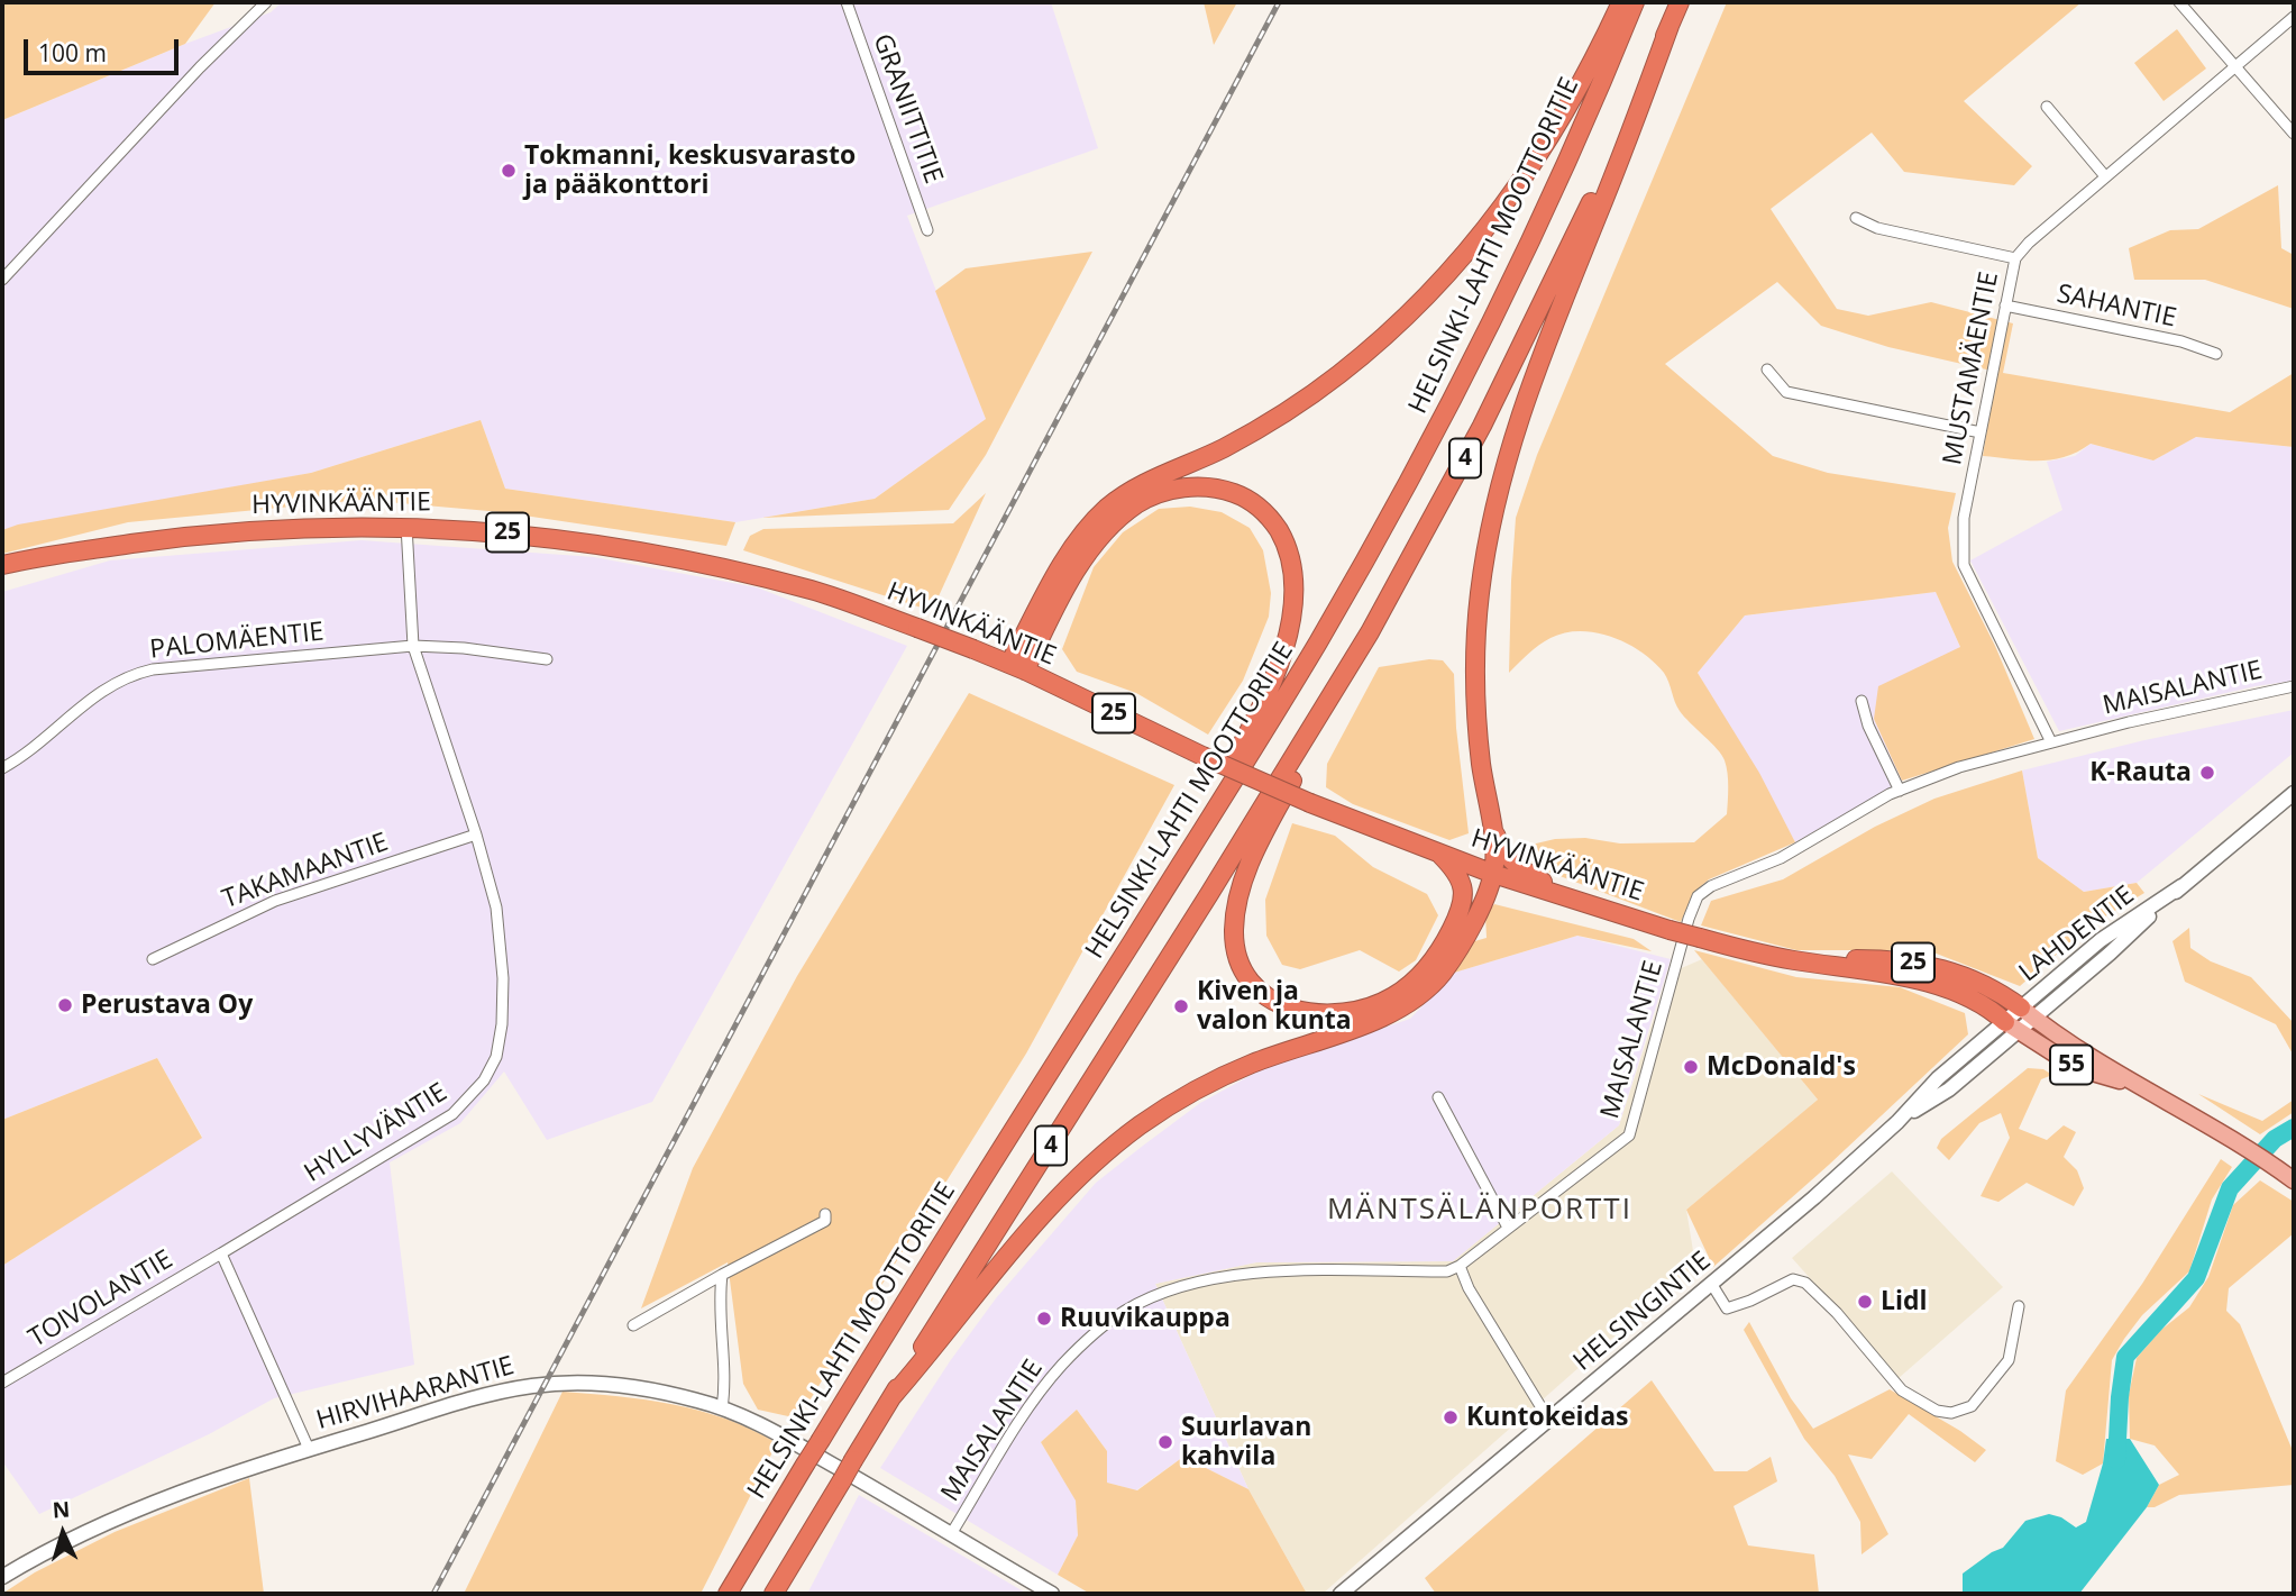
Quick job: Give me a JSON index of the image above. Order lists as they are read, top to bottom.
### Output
{
  "streets": {
    "highway": [
      "HELSINKI-LAHTI MOOTTORITIE",
      "4",
      "HYVINKÄÄNTIE",
      "25"
    ],
    "main road": [
      "LAHDENTIE",
      "55",
      "HELSINGINTIE",
      "HIRVIHAARANTIE"
    ],
    "street": [
      "GRANIITTITIE",
      "SAHANTIE",
      "MUSTAMÄENTIE",
      "PALOMÄENTIE",
      "MAISALANTIE",
      "TAKAMAANTIE",
      "HYLLYVÄNTIE",
      "TOIVOLANTIE"
    ]
  },
  "crossings": [
    ["SAHANTIE", "MUSTAMÄENTIE"],
    ["MUSTAMÄENTIE", "MAISALANTIE"],
    ["HYVINKÄÄNTIE", "LAHDENTIE"],
    ["HYVINKÄÄNTIE", "55"],
    ["HYVINKÄÄNTIE", "HYLLYVÄNTIE"],
    ["HYVINKÄÄNTIE", "HELSINGINTIE"],
    ["PALOMÄENTIE", "HYLLYVÄNTIE"],
    ["MAISALANTIE", "HIRVIHAARANTIE"],
    ["TAKAMAANTIE", "HYLLYVÄNTIE"],
    ["LAHDENTIE", "55"],
    ["LAHDENTIE", "HELSINGINTIE"],
    ["55", "HELSINGINTIE"],
    ["HYLLYVÄNTIE", "TOIVOLANTIE"]
  ],
  "districts": ["MÄNTSÄLÄNPORTTI"],
  "places": [
    "Tokmanni, keskusvarasto ja pääkonttori",
    "K-Rauta",
    "Perustava Oy",
    "Kiven ja valon kunta",
    "McDonald's",
    "Lidl",
    "Ruuvikauppa",
    "Kuntokeidas",
    "Suurlavan kahvila"
  ],
  "scale_bar": "100 m",
  "north": "top"
}
